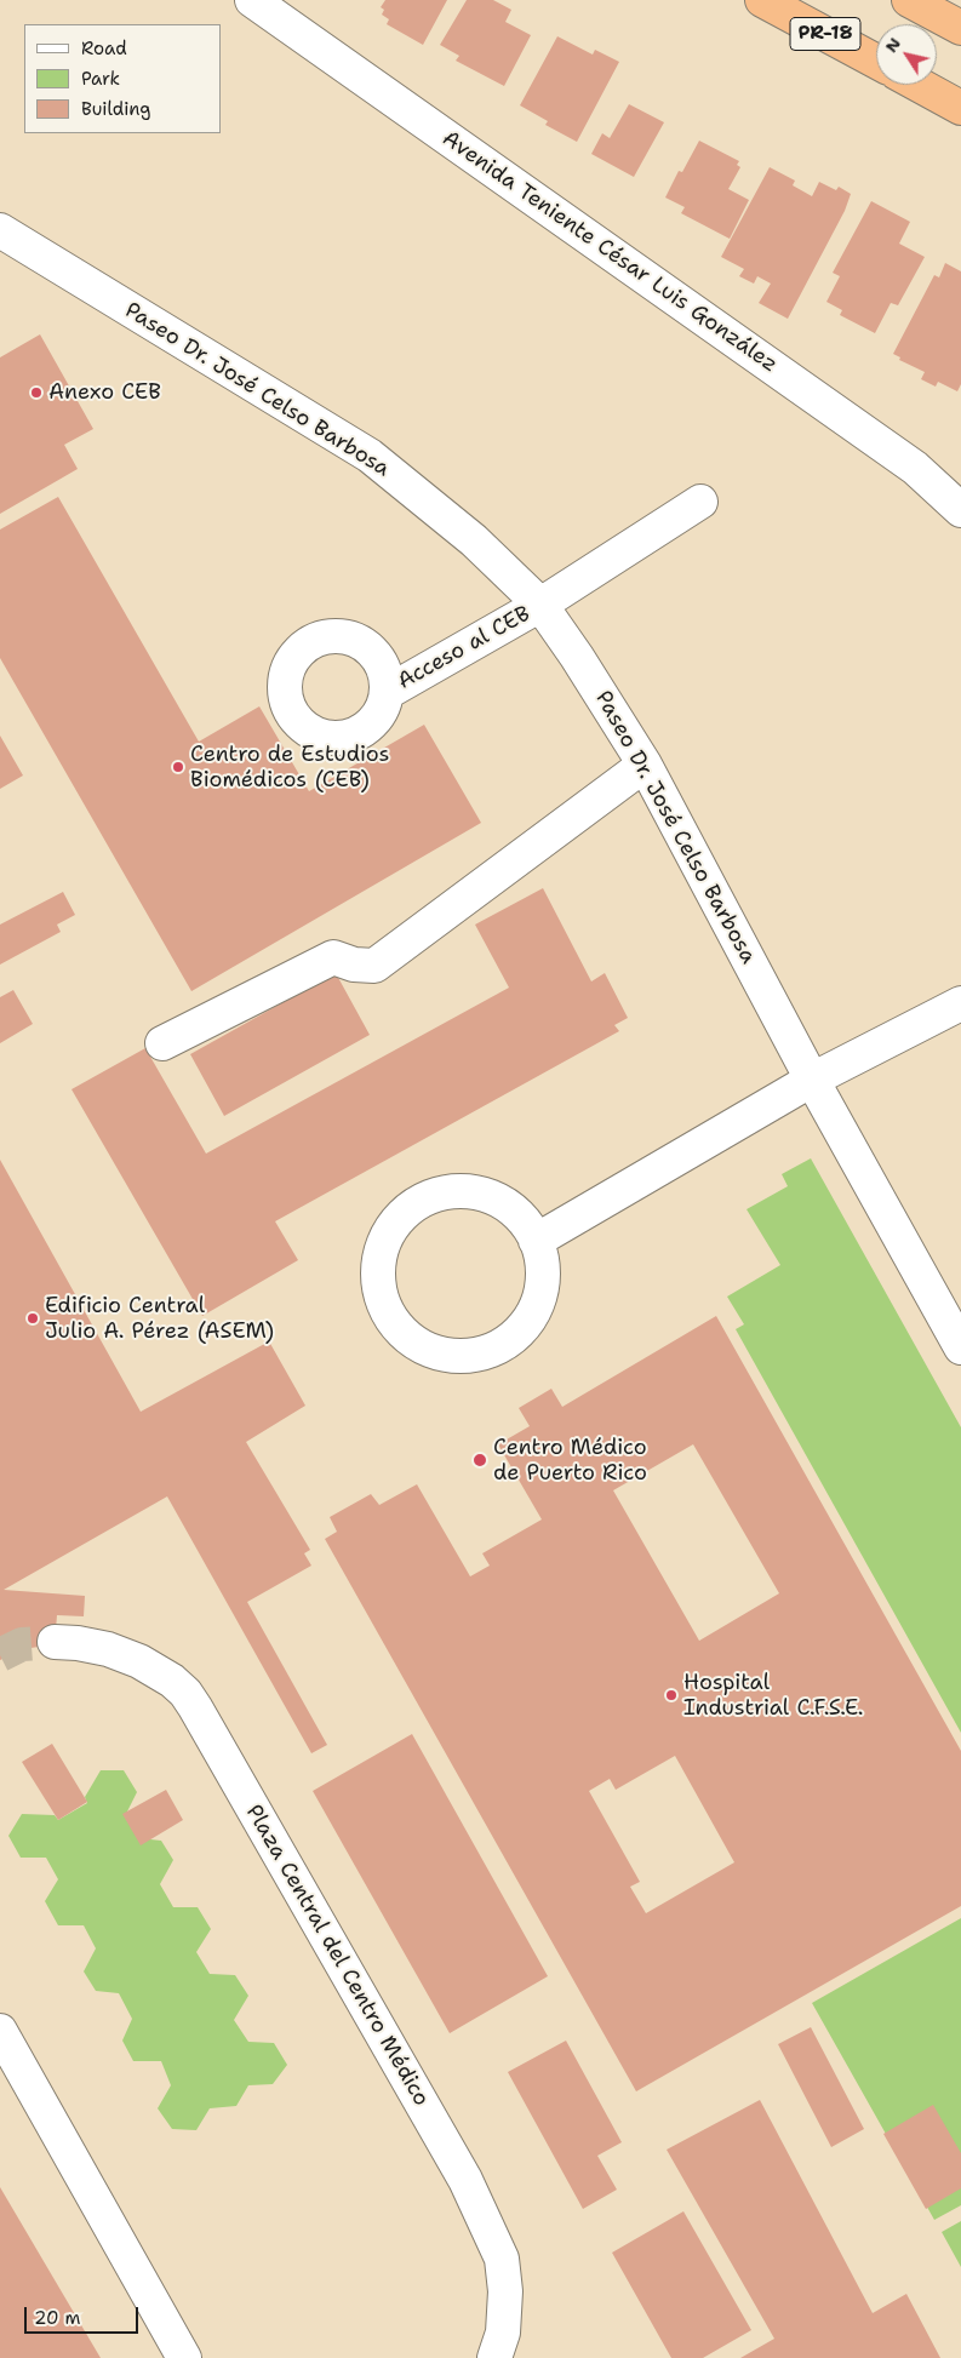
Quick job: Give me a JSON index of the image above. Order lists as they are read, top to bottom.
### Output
{
  "streets": {
    "highway": ["PR-18"],
    "street": [
      "Avenida Teniente César Luis González",
      "Paseo Dr. José Celso Barbosa",
      "Acceso al CEB",
      "Plaza Central del Centro Médico"
    ]
  },
  "crossings": [
    ["Paseo Dr. José Celso Barbosa", "Acceso al CEB"]
  ],
  "places": [
    "Anexo CEB",
    "Centro de Estudios Biomédicos (CEB)",
    "Edificio Central Julio A. Pérez (ASEM)",
    "Centro Médico de Puerto Rico",
    "Hospital Industrial C.F.S.E."
  ],
  "legend": ["Road", "Park", "Building"],
  "scale_bar": "20 m",
  "north": "top left"
}
